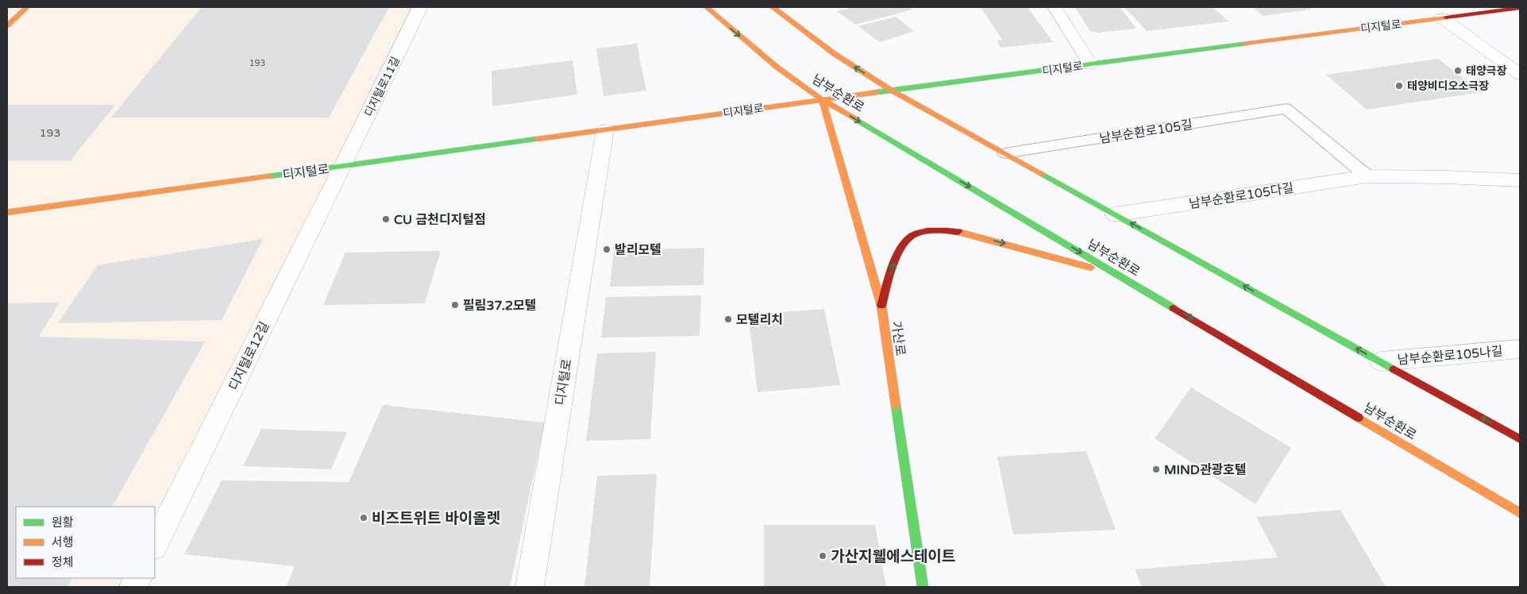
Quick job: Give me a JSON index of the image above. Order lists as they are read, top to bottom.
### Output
{
  "streets": {
    "main road": ["디지털로", "남부순환로", "가산로"],
    "street": [
      "디지털로11길",
      "남부순환로105다길",
      "남부순환로105나길",
      "디지털로12길"
    ],
    "lane": ["남부순환로105길"]
  },
  "crossings": [
    ["디지털로", "디지털로11길"],
    ["디지털로", "남부순환로"],
    ["디지털로", "가산로"],
    ["디지털로", "디지털로12길"],
    ["디지털로11길", "디지털로12길"],
    ["남부순환로", "가산로"],
    ["남부순환로105길", "남부순환로105다길"]
  ],
  "places": [
    "태양극장",
    "태양비디오소극장",
    "CU 금천디지털점",
    "발리모텔",
    "필림37.2모텔",
    "모텔리치",
    "MIND관광호텔",
    "비즈트위트 바이올렛",
    "가산지웰에스테이트"
  ],
  "house_numbers": ["193", "193"],
  "legend": ["원활", "서행", "정체"]
}
